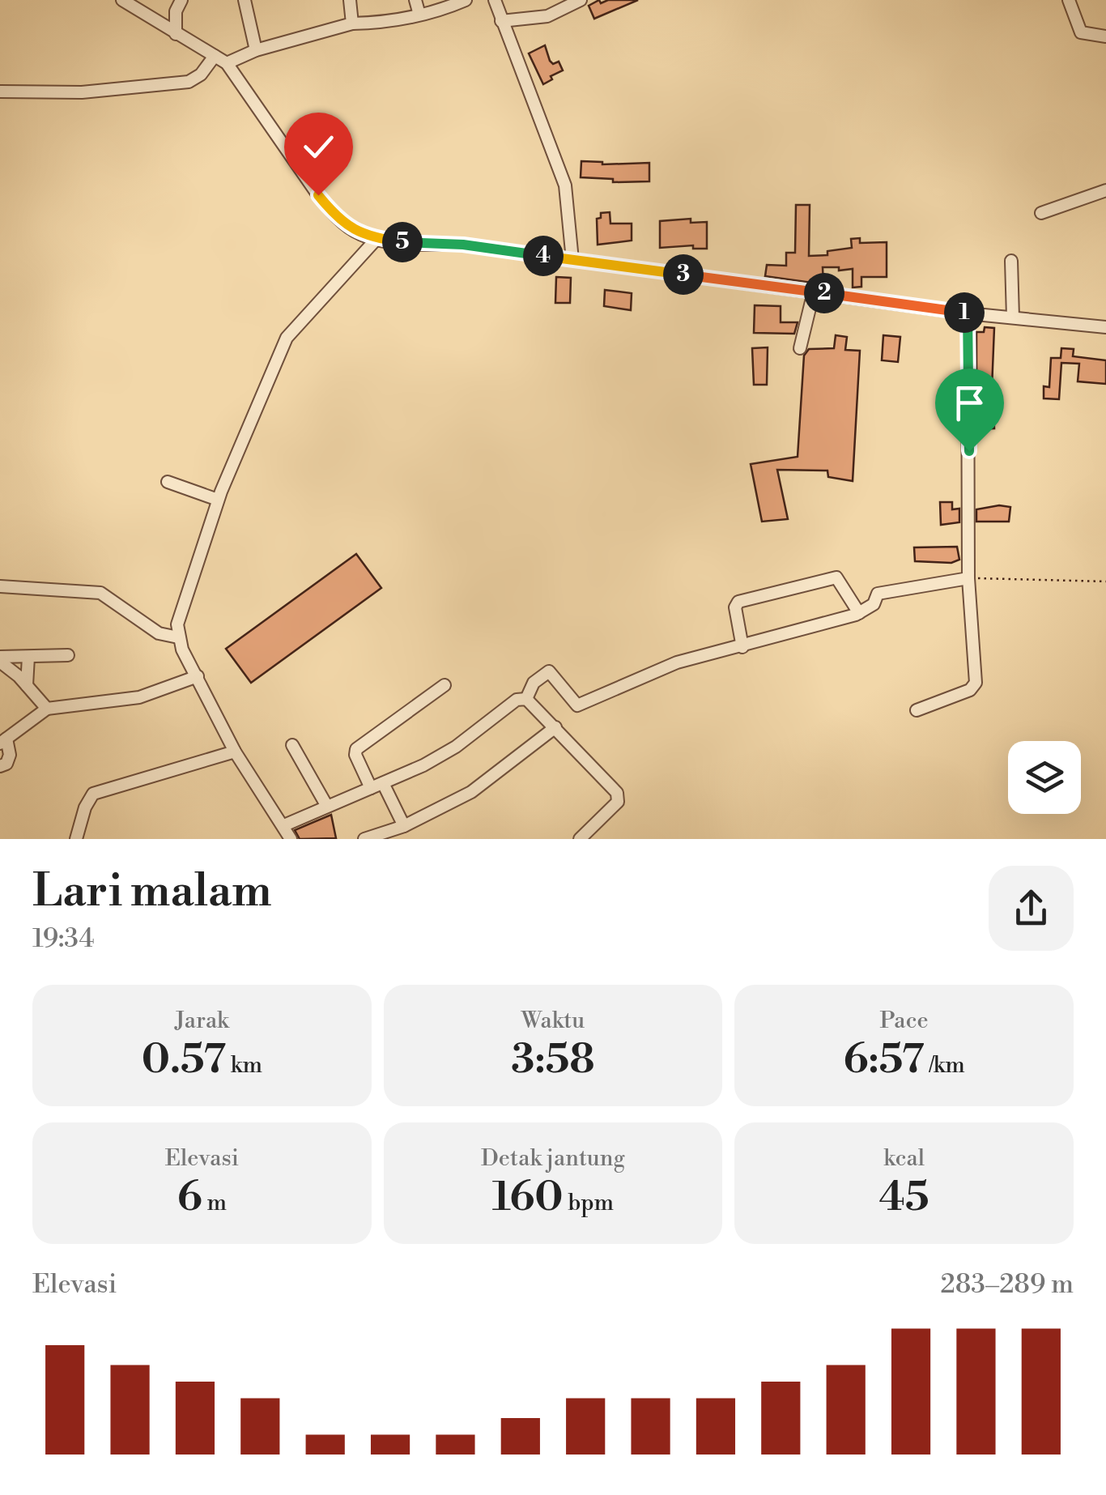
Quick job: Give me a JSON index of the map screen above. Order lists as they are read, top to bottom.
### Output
{
  "page": {
    "pins": [
      "5",
      "4",
      "3",
      "2",
      "1"
    ],
    "heading": ["Lari malam", "19:34"],
    "stats": [
      ["Jarak", "0.57 km"],
      ["Waktu", "3:58"],
      ["Pace", "6:57 /km"],
      ["Elevasi", "6 m"],
      ["Detak jantung", "160 bpm"],
      ["kcal", "45"]
    ],
    "chart": ["Elevasi", "283–289 m"]
  }
}
